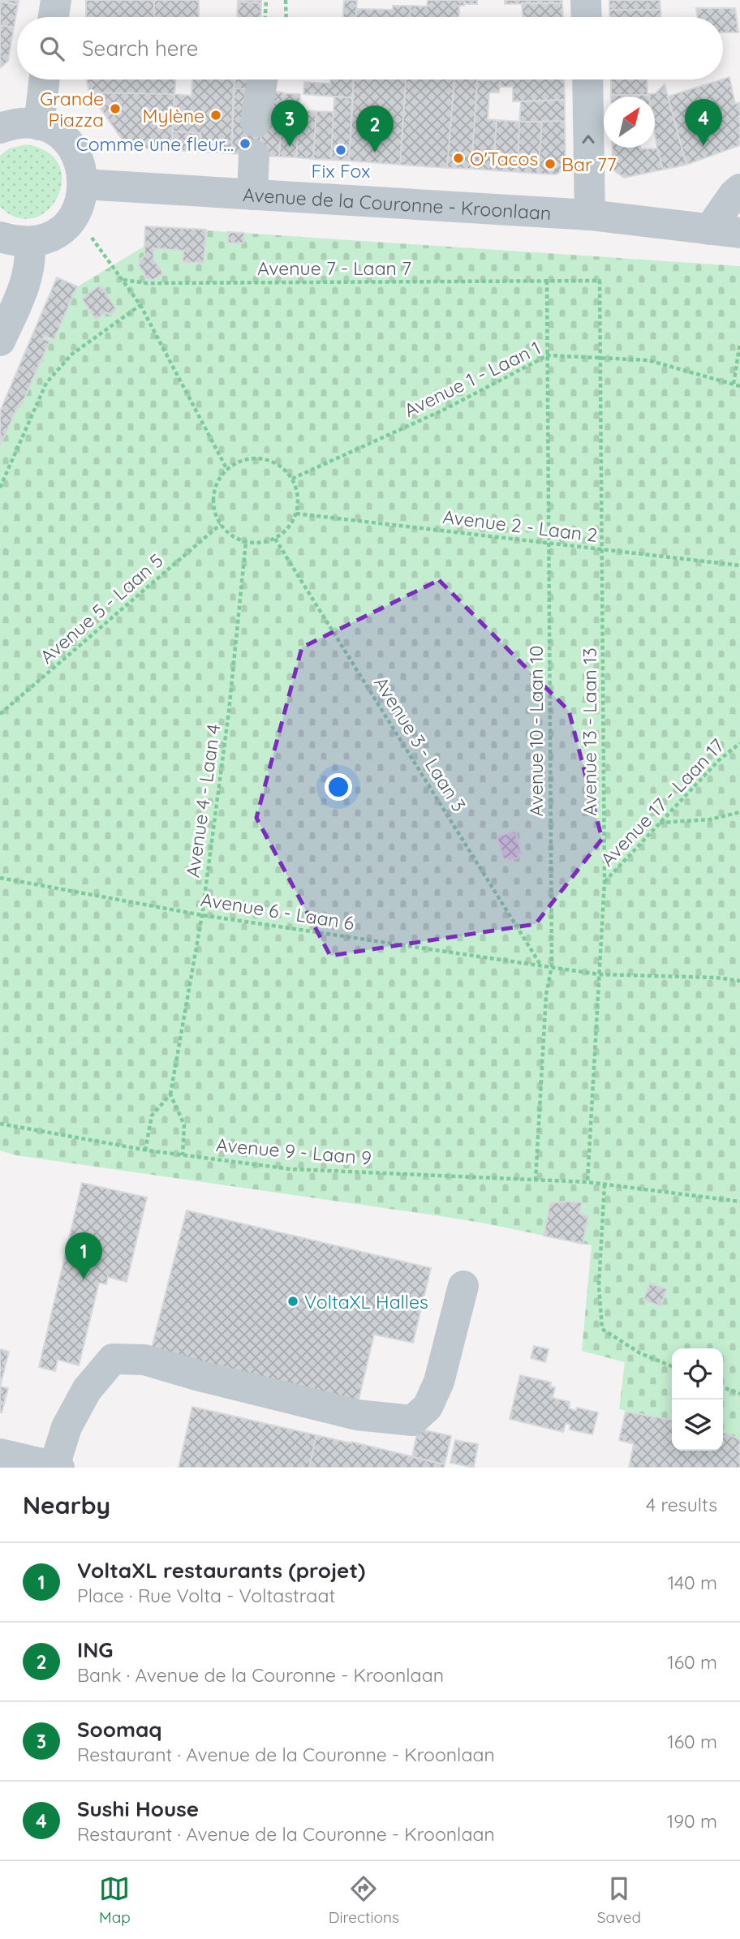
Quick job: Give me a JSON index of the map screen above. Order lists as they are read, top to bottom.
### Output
{
  "streets": {
    "street": ["Avenue de la Couronne - Kroonlaan"],
    "path": [
      "Avenue 7 - Laan 7",
      "Avenue 1 - Laan 1",
      "Avenue 2 - Laan 2",
      "Avenue 5 - Laan 5",
      "Avenue 10 - Laan 10",
      "Avenue 13 - Laan 13",
      "Avenue 3 - Laan 3",
      "Avenue 4 - Laan 4",
      "Avenue 17 - Laan 17",
      "Avenue 6 - Laan 6",
      "Avenue 9 - Laan 9"
    ]
  },
  "crossings": [
    ["Avenue 7 - Laan 7", "Avenue 10 - Laan 10"],
    ["Avenue 7 - Laan 7", "Avenue 13 - Laan 13"],
    ["Avenue 1 - Laan 1", "Avenue 2 - Laan 2"],
    ["Avenue 1 - Laan 1", "Avenue 5 - Laan 5"],
    ["Avenue 1 - Laan 1", "Avenue 10 - Laan 10"],
    ["Avenue 1 - Laan 1", "Avenue 13 - Laan 13"],
    ["Avenue 1 - Laan 1", "Avenue 3 - Laan 3"],
    ["Avenue 1 - Laan 1", "Avenue 4 - Laan 4"],
    ["Avenue 2 - Laan 2", "Avenue 5 - Laan 5"],
    ["Avenue 2 - Laan 2", "Avenue 10 - Laan 10"],
    ["Avenue 2 - Laan 2", "Avenue 13 - Laan 13"],
    ["Avenue 2 - Laan 2", "Avenue 3 - Laan 3"],
    ["Avenue 2 - Laan 2", "Avenue 4 - Laan 4"],
    ["Avenue 5 - Laan 5", "Avenue 3 - Laan 3"],
    ["Avenue 5 - Laan 5", "Avenue 4 - Laan 4"],
    ["Avenue 10 - Laan 10", "Avenue 6 - Laan 6"],
    ["Avenue 10 - Laan 10", "Avenue 9 - Laan 9"],
    ["Avenue 13 - Laan 13", "Avenue 17 - Laan 17"],
    ["Avenue 13 - Laan 13", "Avenue 6 - Laan 6"],
    ["Avenue 13 - Laan 13", "Avenue 9 - Laan 9"],
    ["Avenue 3 - Laan 3", "Avenue 4 - Laan 4"],
    ["Avenue 3 - Laan 3", "Avenue 6 - Laan 6"],
    ["Avenue 4 - Laan 4", "Avenue 6 - Laan 6"]
  ],
  "places": [
    "Grande Piazza",
    "Mylène",
    "Comme une fleur...",
    "Fix Fox",
    "O'Tacos",
    "Bar 77",
    "VoltaXL Halles"
  ],
  "north": "top right",
  "page": {
    "search": "Search here",
    "pins": [
      "4",
      "3",
      "2",
      "1"
    ],
    "heading": ["Nearby", "4 results"],
    "list": [
      {
        "mark": "1",
        "name": "VoltaXL restaurants (projet)",
        "note": "Place · Rue Volta - Voltastraat",
        "value": "140 m"
      },
      {
        "mark": "2",
        "name": "ING",
        "note": "Bank · Avenue de la Couronne - Kroonlaan",
        "value": "160 m"
      },
      {
        "mark": "3",
        "name": "Soomaq",
        "note": "Restaurant · Avenue de la Couronne - Kroonlaan",
        "value": "160 m"
      },
      {
        "mark": "4",
        "name": "Sushi House",
        "note": "Restaurant · Avenue de la Couronne - Kroonlaan",
        "value": "190 m"
      }
    ],
    "nav": ["Map", "Directions", "Saved"]
  }
}
